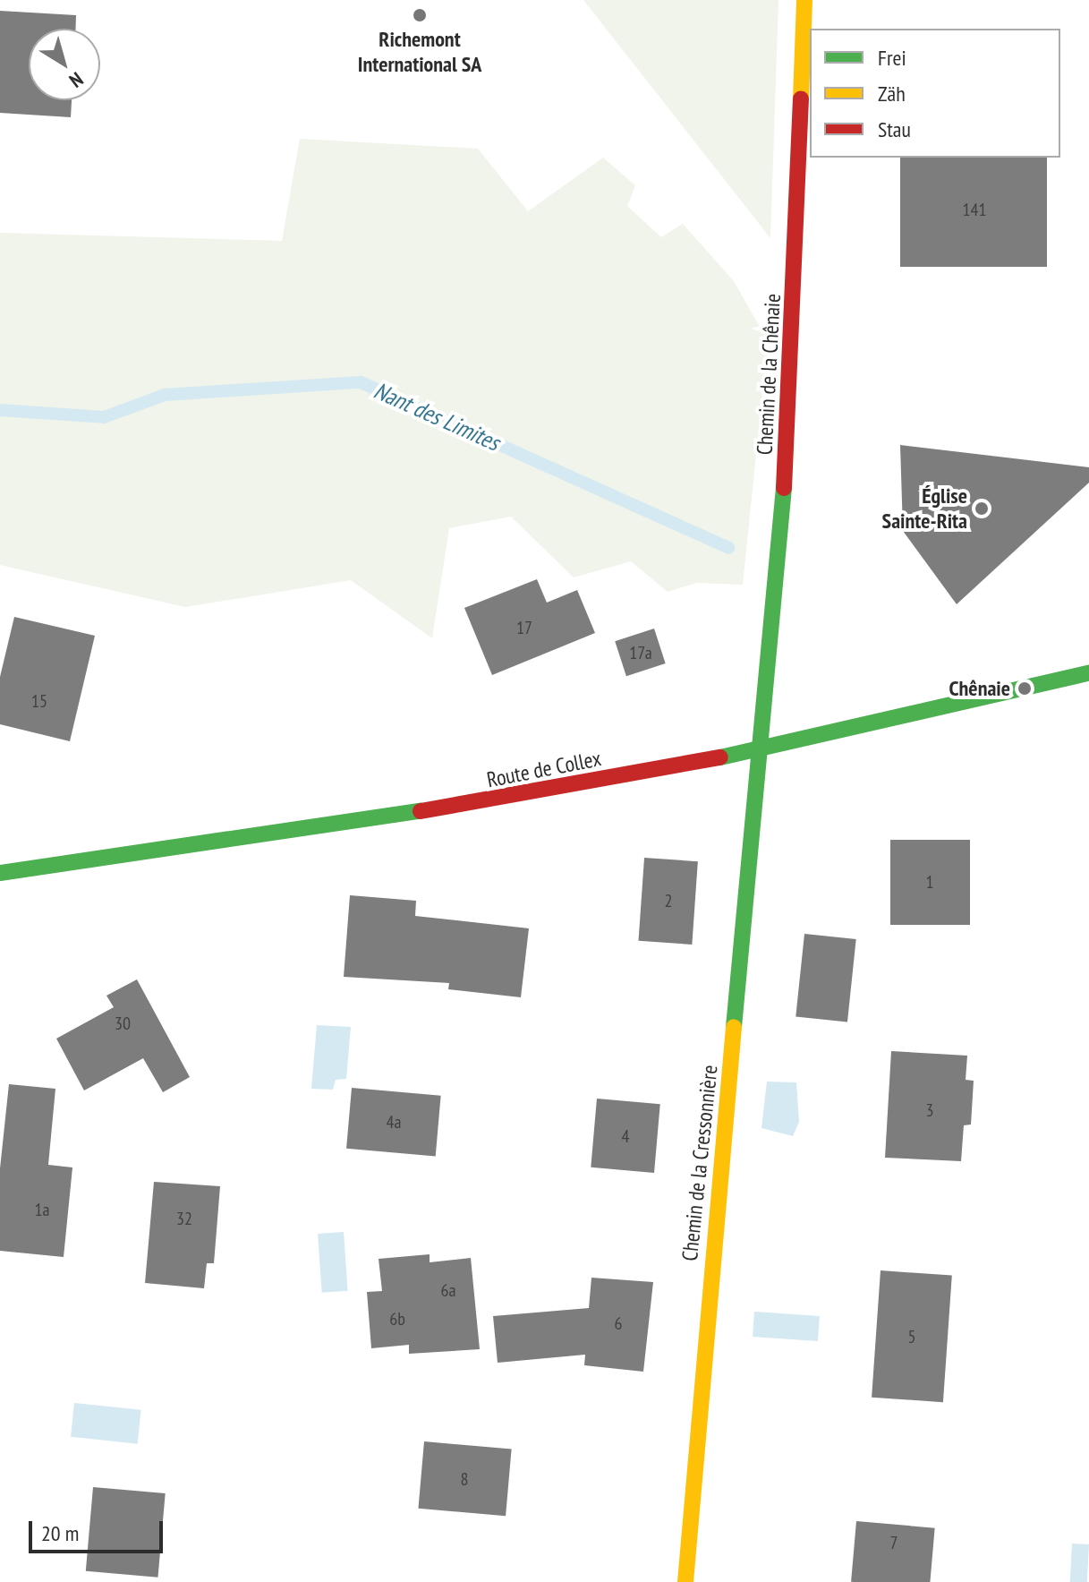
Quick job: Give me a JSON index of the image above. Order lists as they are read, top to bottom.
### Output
{
  "streets": {
    "street": ["Chemin de la Chênaie", "Route de Collex", "Chemin de la Cressonnière"]
  },
  "crossings": [
    ["Chemin de la Chênaie", "Route de Collex"],
    ["Chemin de la Chênaie", "Chemin de la Cressonnière"],
    ["Route de Collex", "Chemin de la Cressonnière"]
  ],
  "water": ["Nant des Limites"],
  "places": ["Richemont International SA", "Église Sainte-Rita", "Chênaie"],
  "house_numbers": [
    "141",
    "17",
    "17a",
    "15",
    "1",
    "2",
    "30",
    "3",
    "4a",
    "4",
    "1a",
    "32",
    "6a",
    "6b",
    "6",
    "5",
    "8",
    "7"
  ],
  "legend": ["Frei", "Zäh", "Stau"],
  "scale_bar": "20 m",
  "north": "bottom right"
}
